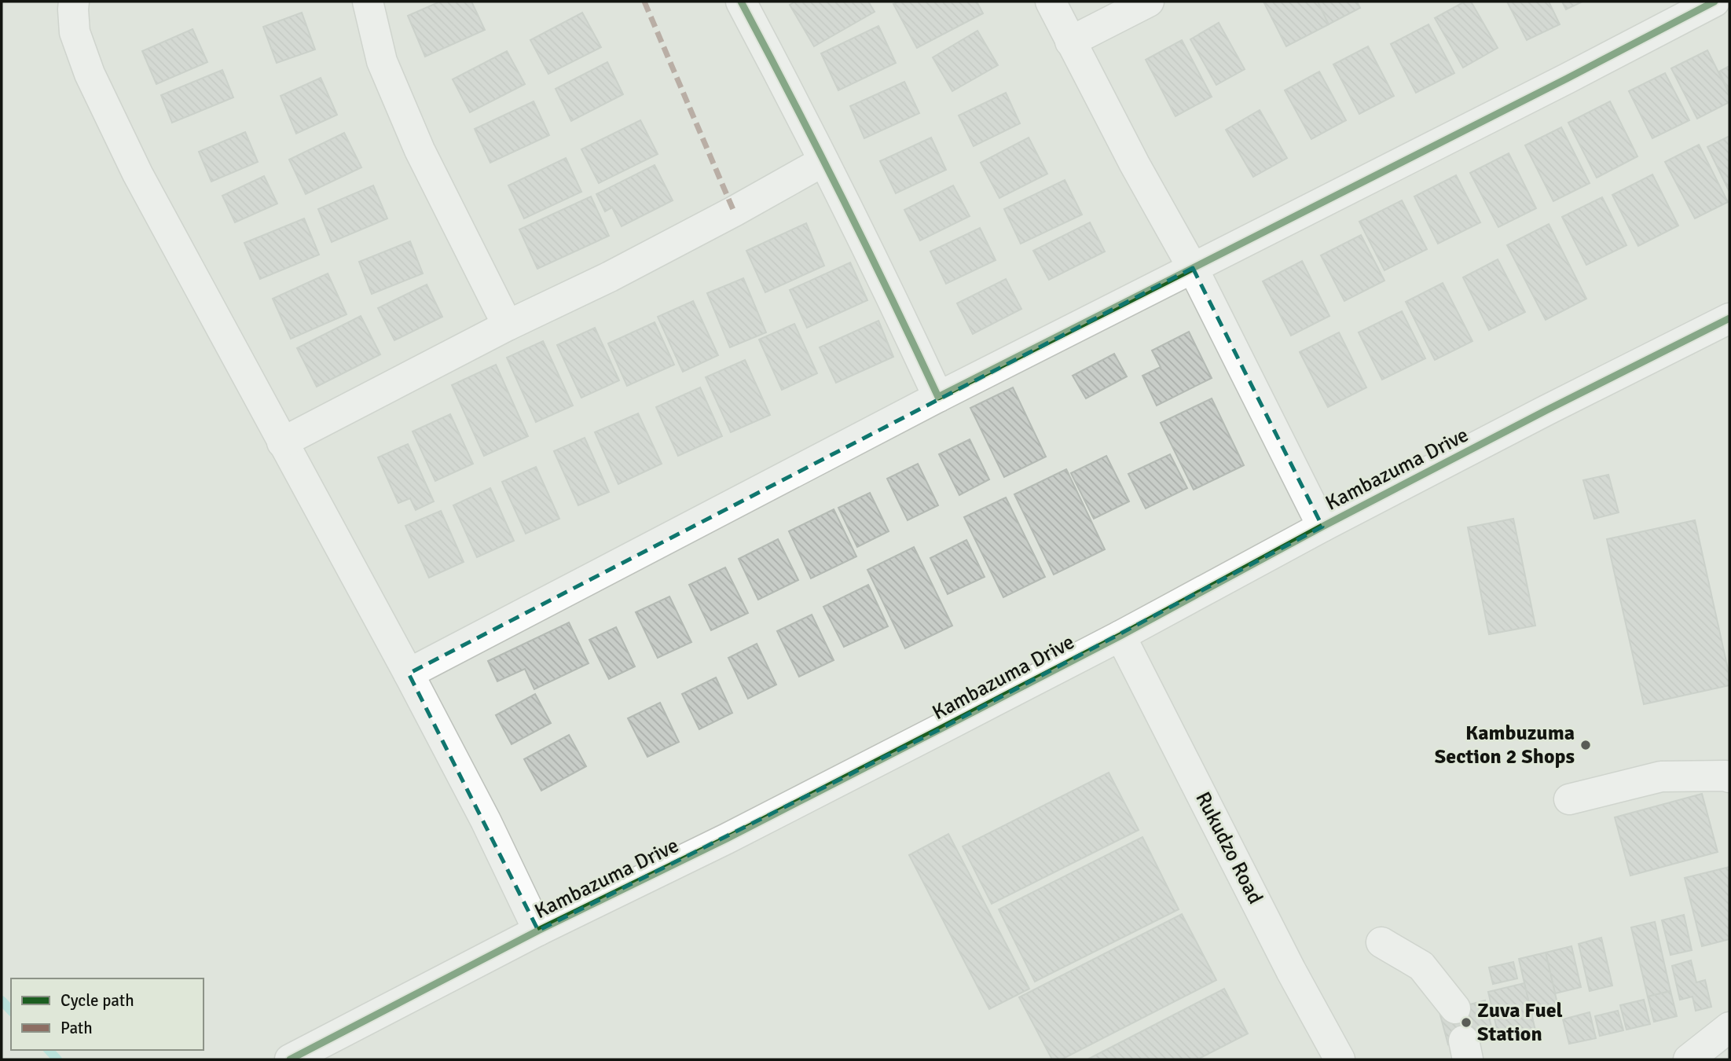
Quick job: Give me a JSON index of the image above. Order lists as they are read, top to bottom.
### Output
{
  "streets": {
    "street": ["Kambazuma Drive", "Rukudzo Road"]
  },
  "crossings": [
    ["Kambazuma Drive", "Rukudzo Road"]
  ],
  "places": ["Kambuzuma Section 2 Shops", "Zuva Fuel Station"],
  "legend": ["Cycle path", "Path"]
}
